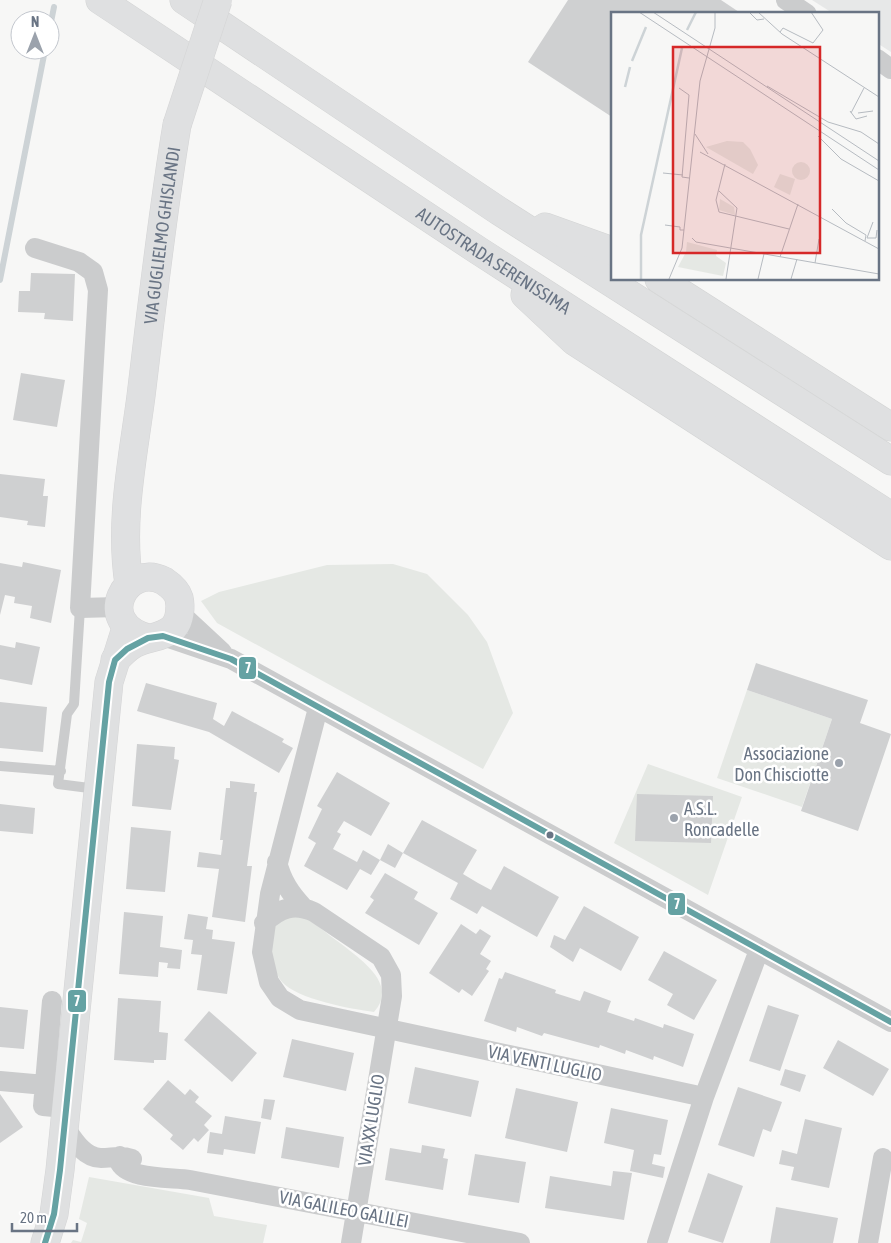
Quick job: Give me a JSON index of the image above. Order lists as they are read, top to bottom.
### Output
{
  "streets": {
    "main road": ["VIA GUGLIELMO GHISLANDI", "AUTOSTRADA SERENISSIMA"],
    "street": ["VIA VENTI LUGLIO", "VIA XX LUGLIO", "VIA GALILEO GALILEI"]
  },
  "crossings": [
    ["VIA VENTI LUGLIO", "VIA XX LUGLIO"],
    ["VIA XX LUGLIO", "VIA GALILEO GALILEI"]
  ],
  "places": ["Associazione Don Chisciotte", "A.S.L. Roncadelle"],
  "lines": ["transit line 7"],
  "scale_bar": "20 m",
  "north": "top"
}
